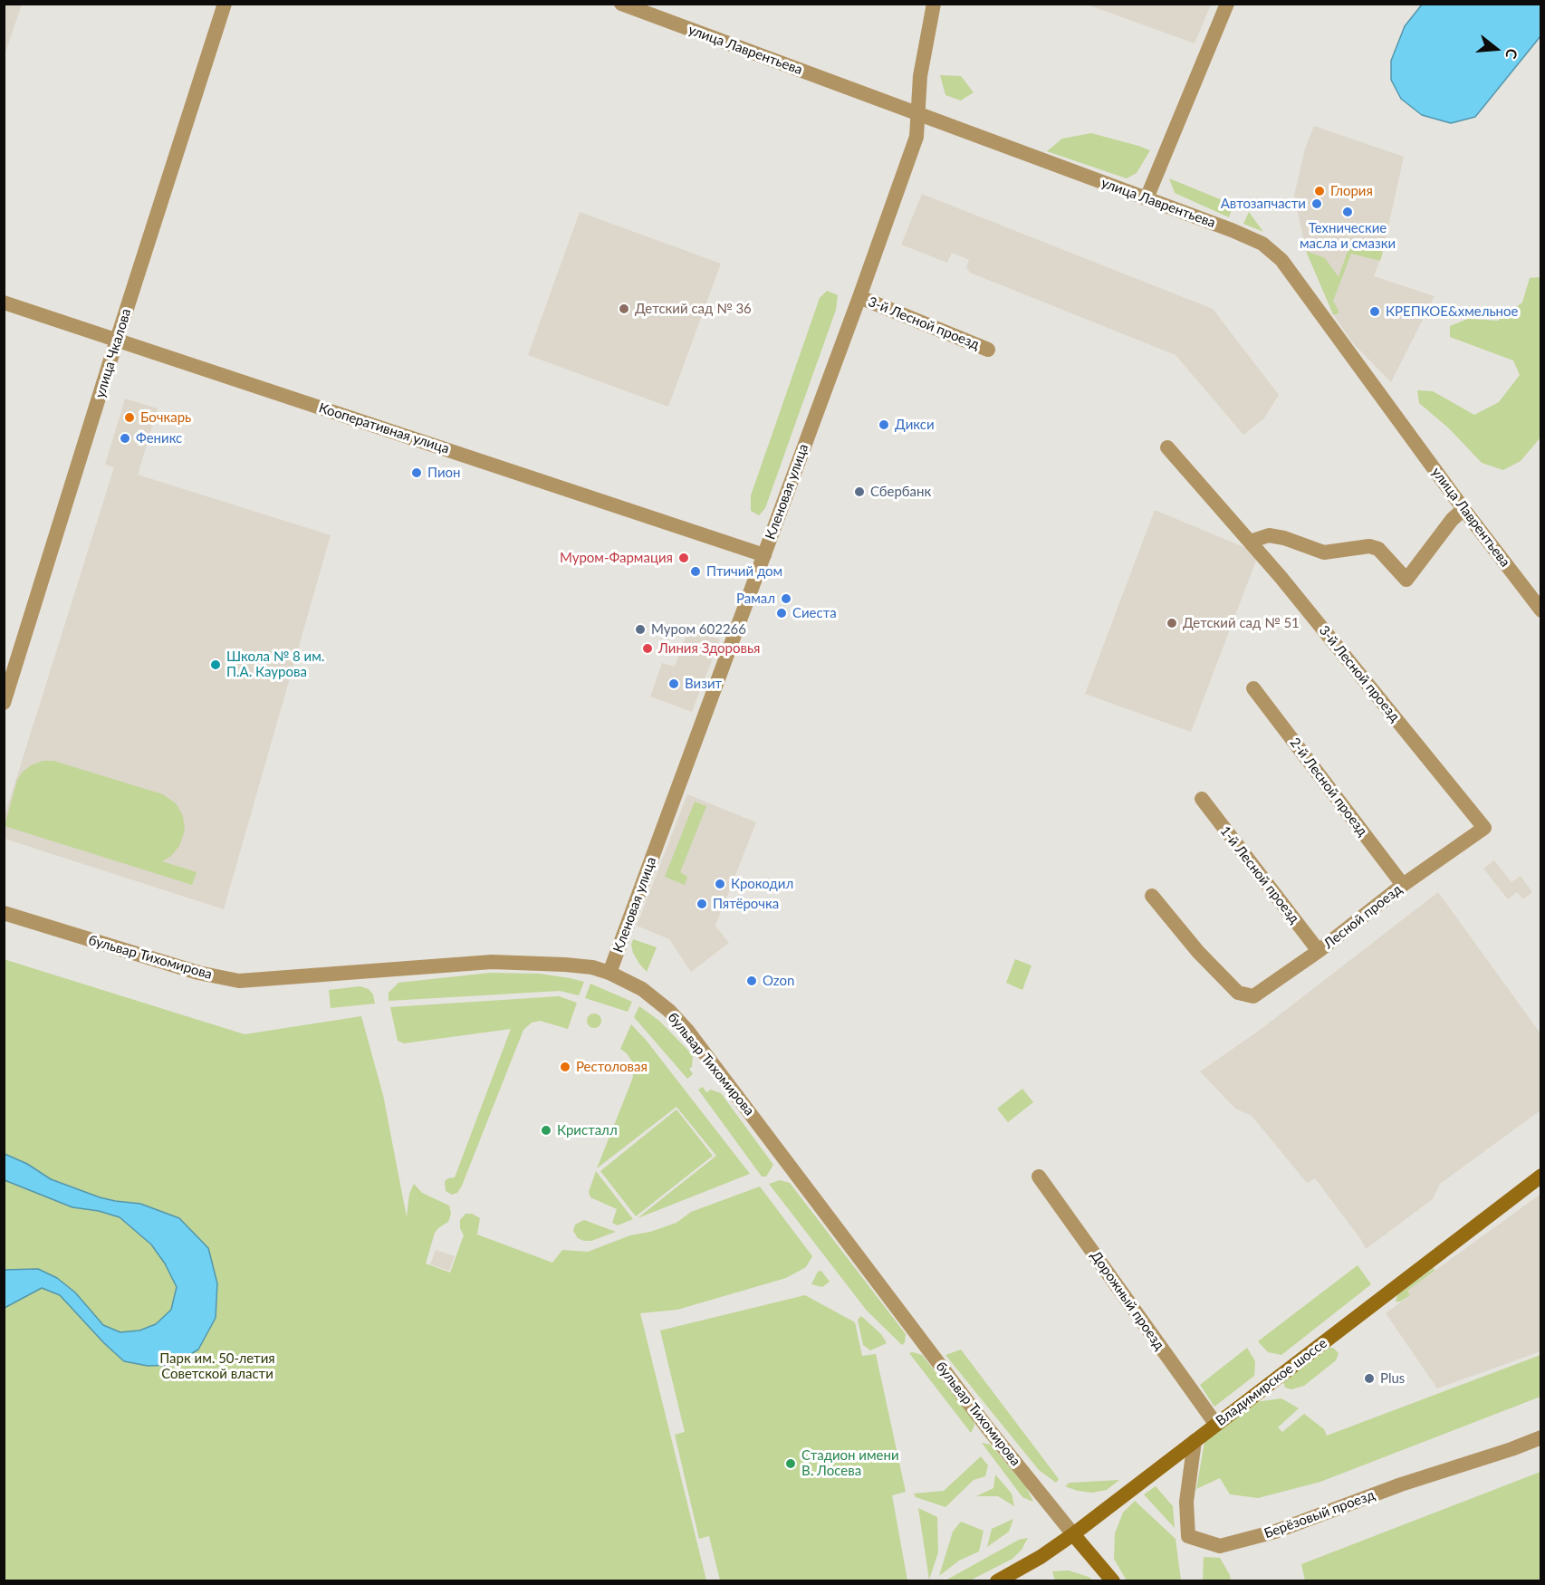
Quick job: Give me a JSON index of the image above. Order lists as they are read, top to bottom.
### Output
{
  "streets": {
    "main road": ["Владимирское шоссе"],
    "street": [
      "улица Лаврентьева",
      "3-й Лесной проезд",
      "улица Чкалова",
      "Кооперативная улица",
      "Кленовая улица",
      "2-й Лесной проезд",
      "1-й Лесной проезд",
      "Лесной проезд",
      "бульвар Тихомирова",
      "Дорожный проезд",
      "Берёзовый проезд"
    ]
  },
  "crossings": [
    ["улица Лаврентьева", "Кленовая улица"],
    ["3-й Лесной проезд", "Кленовая улица"],
    ["3-й Лесной проезд", "Лесной проезд"],
    ["улица Чкалова", "Кооперативная улица"],
    ["Кооперативная улица", "Кленовая улица"],
    ["Кленовая улица", "бульвар Тихомирова"],
    ["2-й Лесной проезд", "Лесной проезд"],
    ["1-й Лесной проезд", "Лесной проезд"],
    ["бульвар Тихомирова", "Владимирское шоссе"],
    ["Дорожный проезд", "Владимирское шоссе"],
    ["Владимирское шоссе", "Берёзовый проезд"]
  ],
  "parks": ["Парк им. 50-летия Советской власти"],
  "places": [
    "Глория",
    "Автозапчасти",
    "Технические масла и смазки",
    "Детский сад № 36",
    "КРЕПКОЕ&хмельное",
    "Бочкарь",
    "Дикси",
    "Феникс",
    "Пион",
    "Сбербанк",
    "Муром-Фармация",
    "Птичий дом",
    "Рамал",
    "Сиеста",
    "Детский сад № 51",
    "Муром 602266",
    "Линия Здоровья",
    "Школа № 8 им. П.А. Каурова",
    "Визит",
    "Крокодил",
    "Пятёрочка",
    "Ozon",
    "Рестоловая",
    "Кристалл",
    "Plus",
    "Стадион имени В. Лосева"
  ],
  "north": "right"
}
